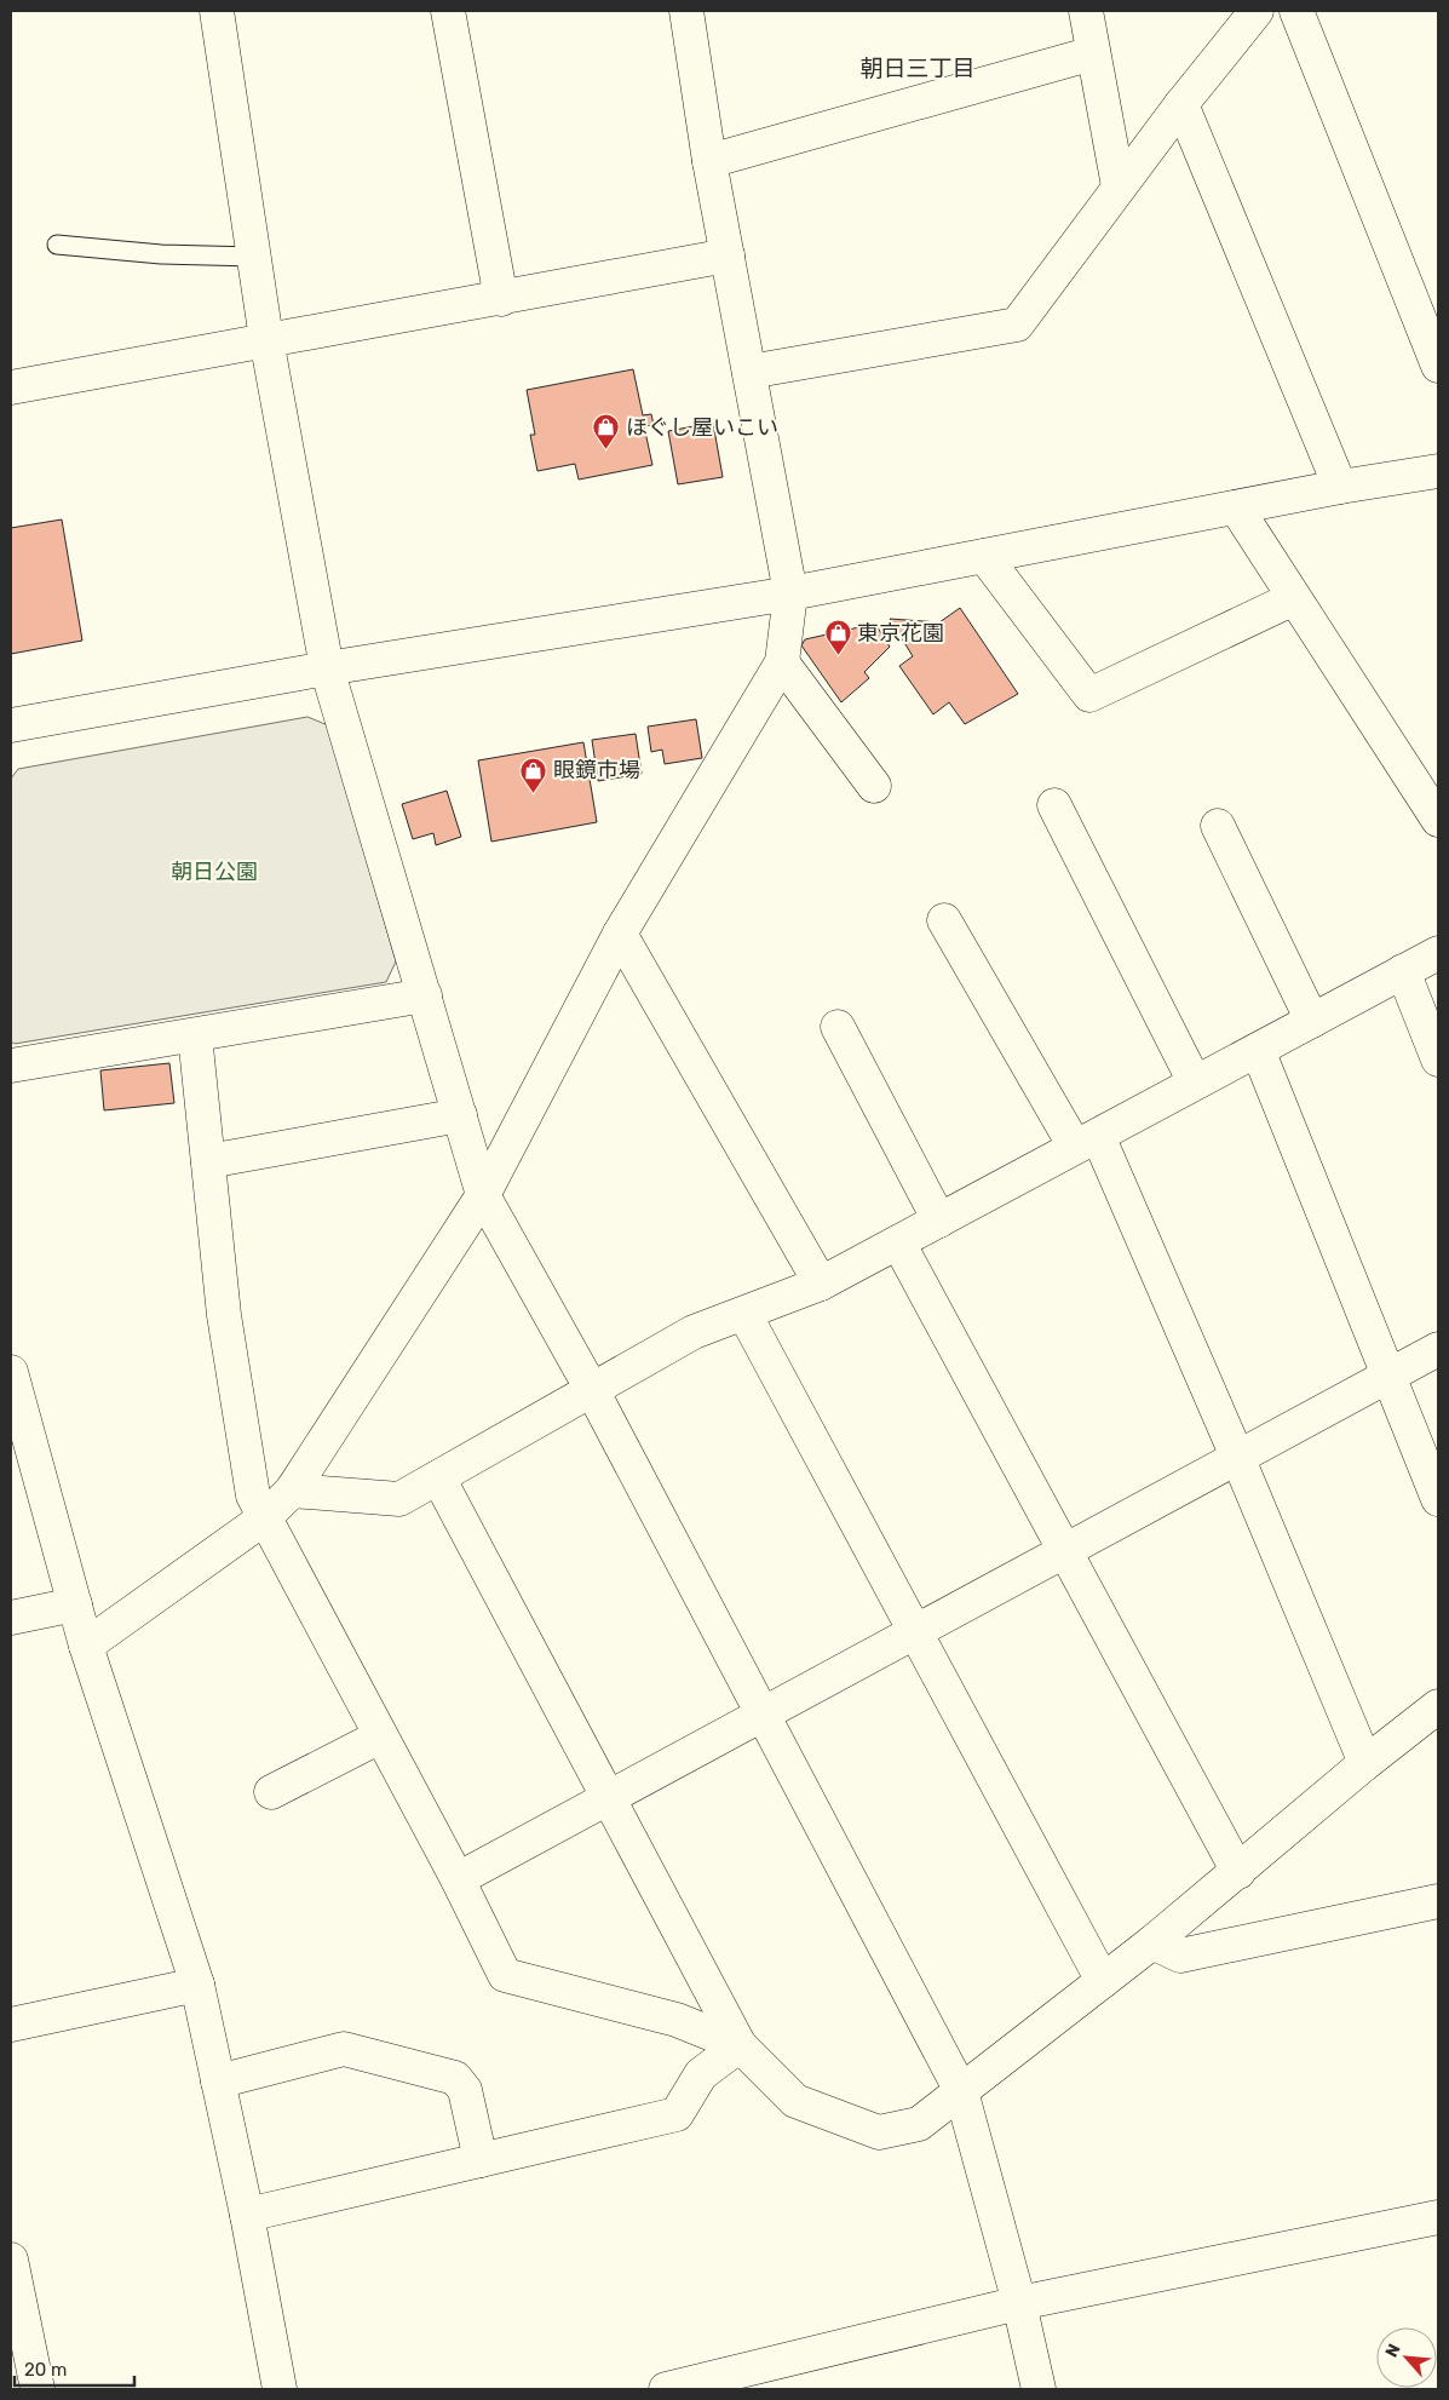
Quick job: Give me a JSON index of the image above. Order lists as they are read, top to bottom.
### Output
{
  "districts": ["朝日三丁目"],
  "parks": ["朝日公園"],
  "places": {
    "shop": ["ほぐし屋いこい", "東京花園", "眼鏡市場"]
  },
  "scale_bar": "20 m",
  "north": "top left"
}
